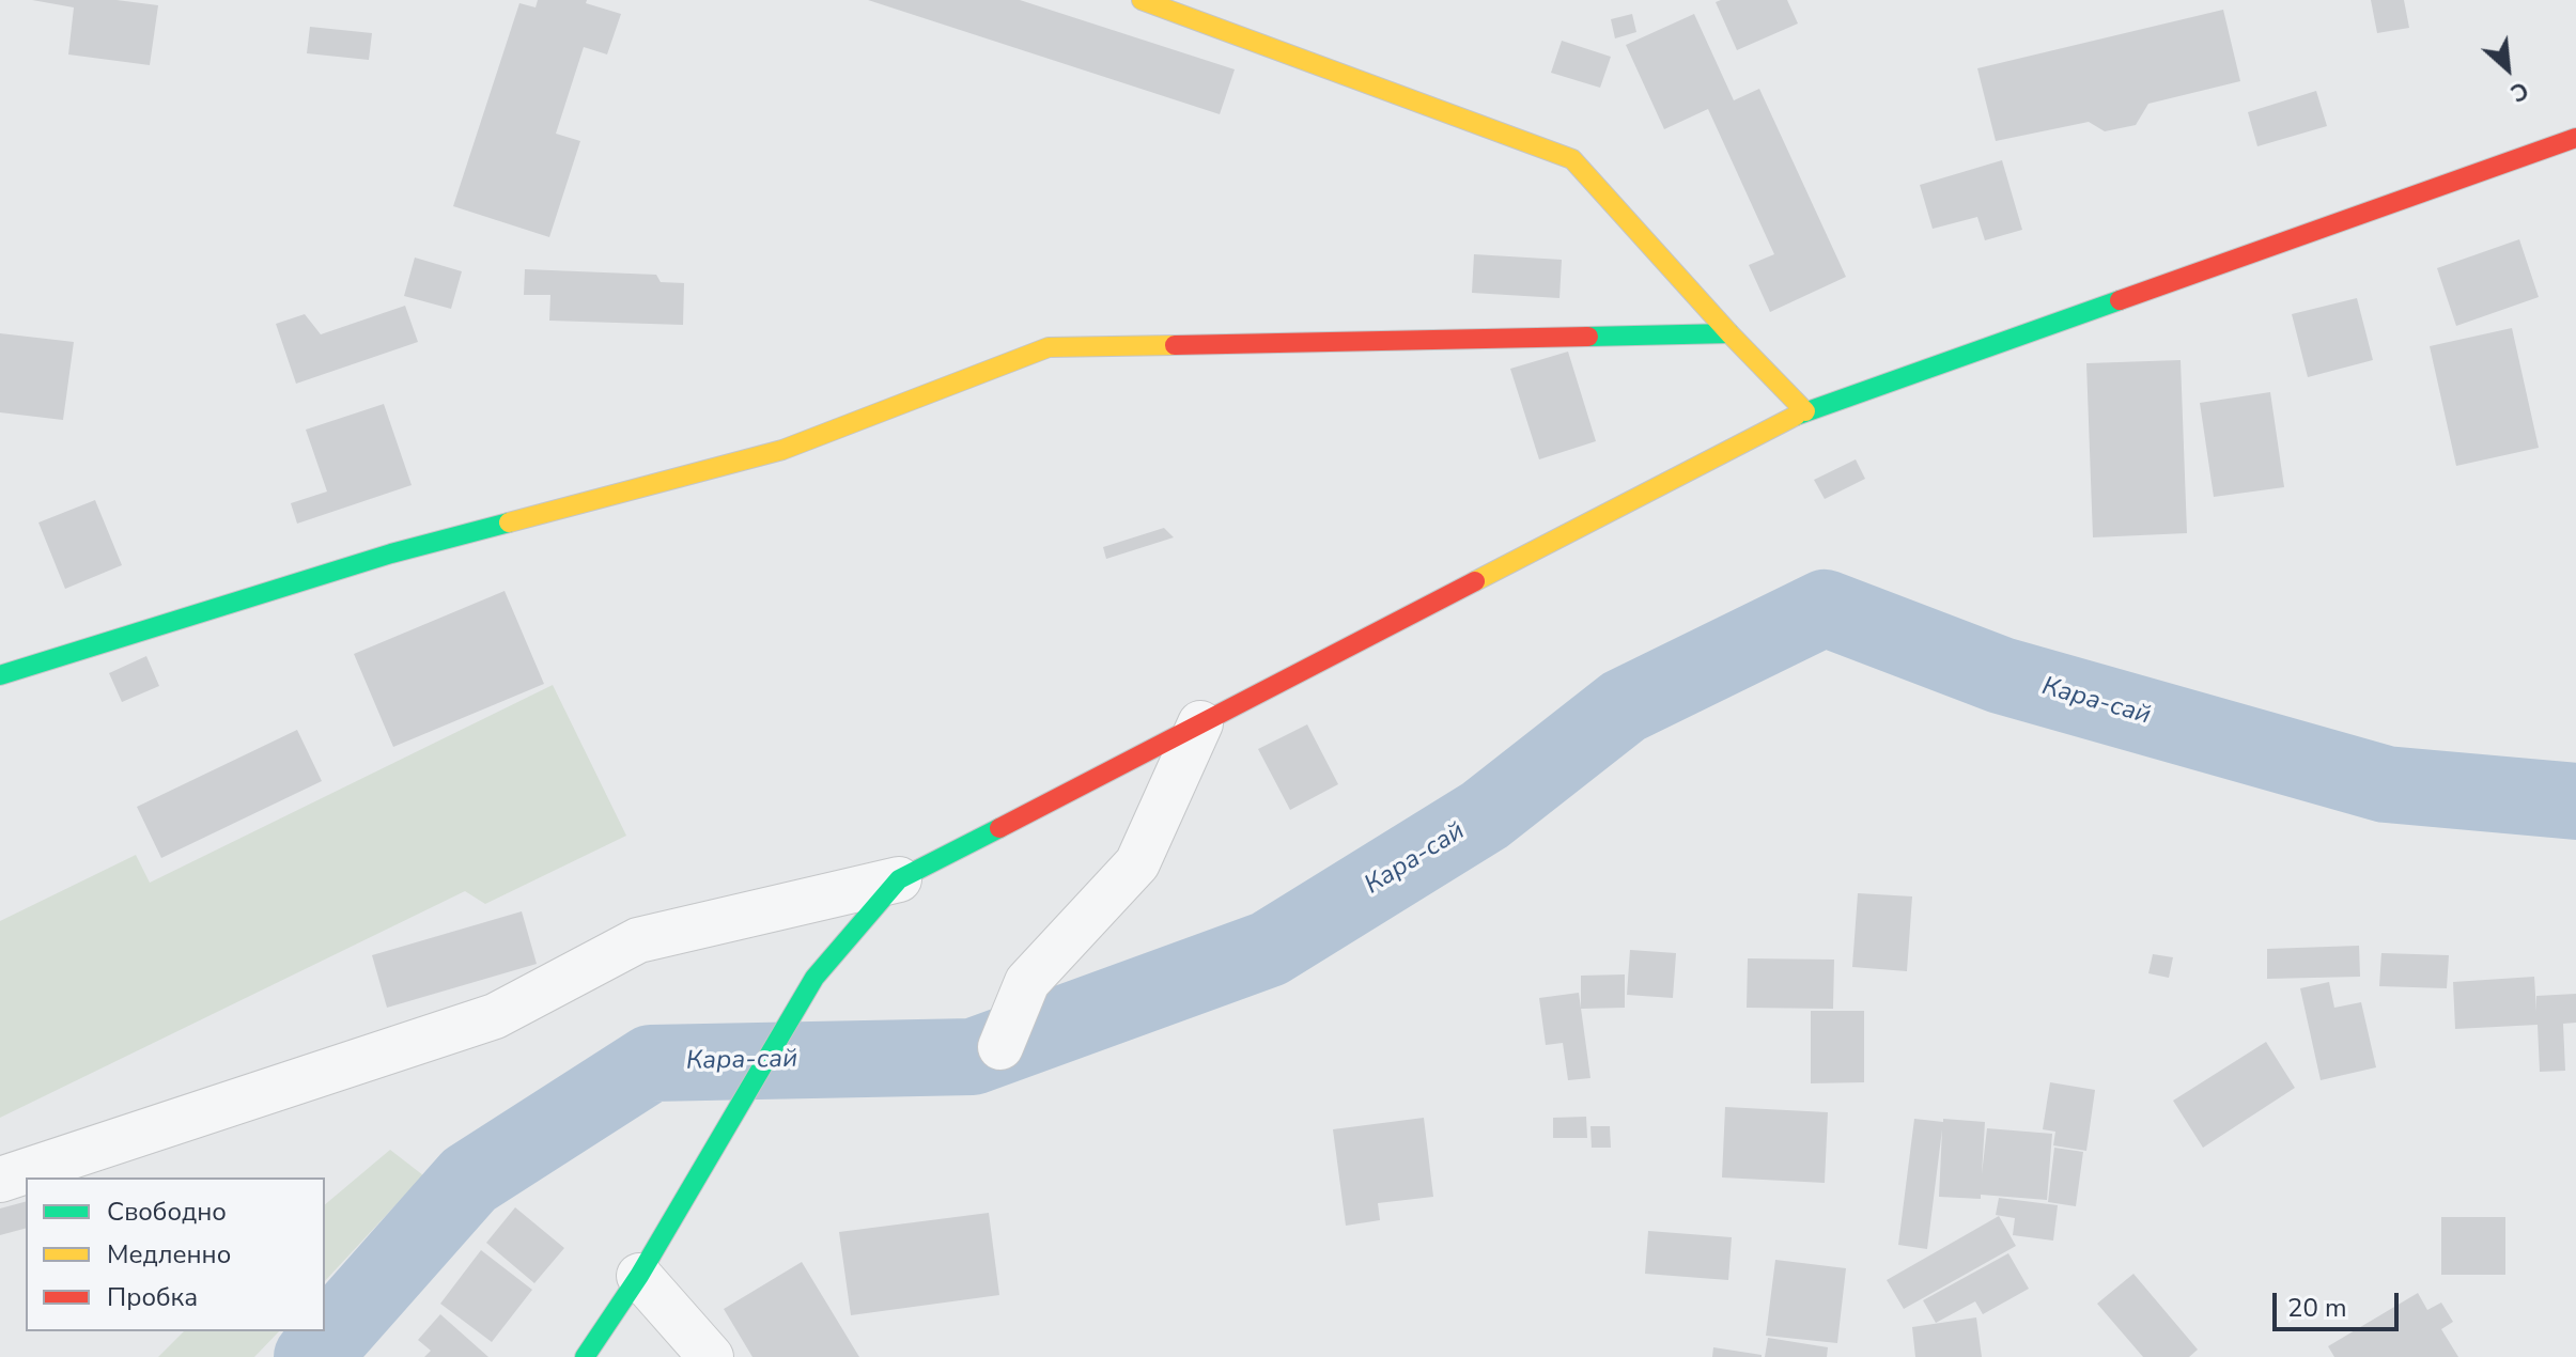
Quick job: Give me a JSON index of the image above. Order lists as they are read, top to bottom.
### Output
{
  "water": ["Кара-сай"],
  "legend": ["Свободно", "Медленно", "Пробка"],
  "scale_bar": "20 m",
  "north": "bottom right"
}
